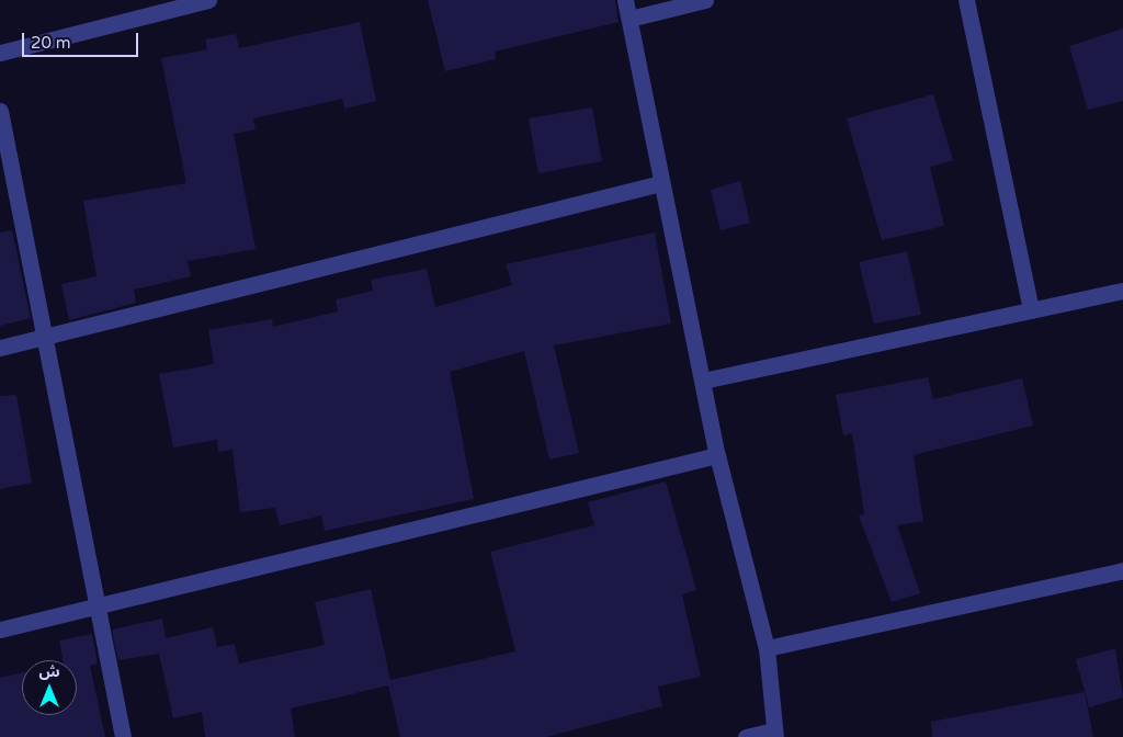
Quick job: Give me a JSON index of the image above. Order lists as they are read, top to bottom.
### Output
{
  "scale_bar": "20 m",
  "north": "top"
}
